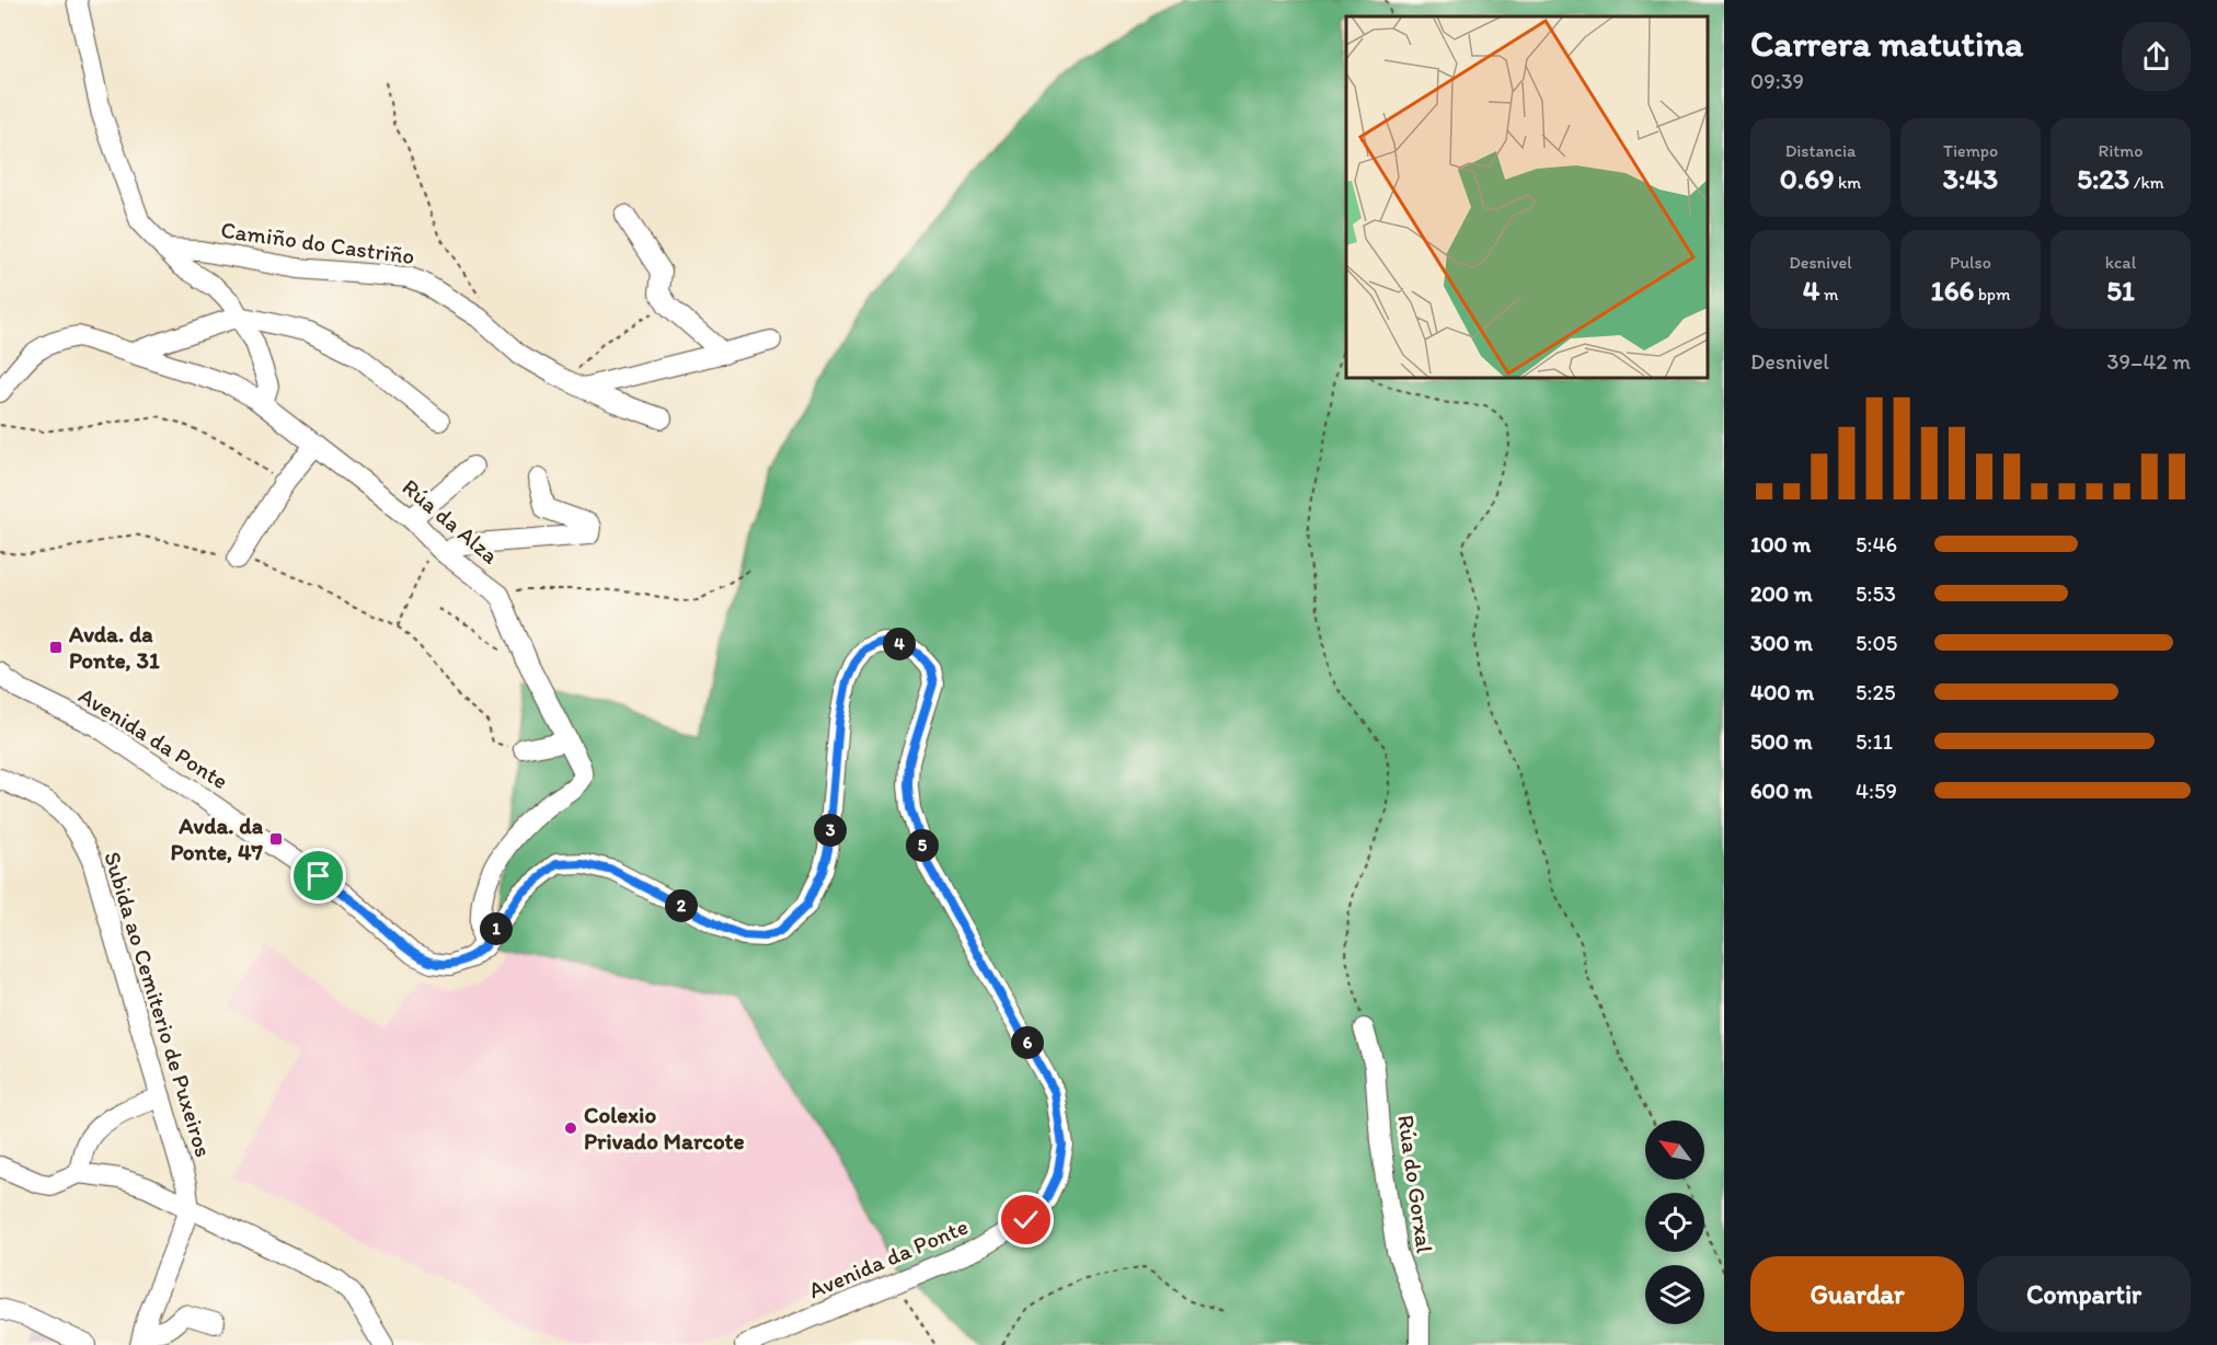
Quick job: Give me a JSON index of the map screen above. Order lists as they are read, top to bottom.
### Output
{
  "streets": {
    "street": [
      "Camiño do Castriño",
      "Rúa da Alza",
      "Avenida da Ponte",
      "Subida ao Cemiterio de Puxeiros",
      "Rúa do Gorxal"
    ]
  },
  "crossings": [
    ["Rúa da Alza", "Avenida da Ponte"]
  ],
  "places": {
    "transit": ["Avda. da Ponte, 31", "Avda. da Ponte, 47"],
    "other": ["Colexio Privado Marcote"]
  },
  "north": "top left",
  "page": {
    "heading": ["Carrera matutina", "09:39"],
    "stats": [
      ["Distancia", "0.69 km"],
      ["Tiempo", "3:43"],
      ["Ritmo", "5:23 /km"],
      ["Desnivel", "4 m"],
      ["Pulso", "166 bpm"],
      ["kcal", "51"]
    ],
    "chart": ["Desnivel", "39–42 m"],
    "list": [
      {
        "name": "100 m",
        "note": "5:46"
      },
      {
        "name": "200 m",
        "note": "5:53"
      },
      {
        "name": "300 m",
        "note": "5:05"
      },
      {
        "name": "400 m",
        "note": "5:25"
      },
      {
        "name": "500 m",
        "note": "5:11"
      },
      {
        "name": "600 m",
        "note": "4:59"
      }
    ],
    "pins": [
      "4",
      "3",
      "5",
      "2",
      "1",
      "6"
    ],
    "buttons": ["Guardar", "Compartir"]
  }
}
